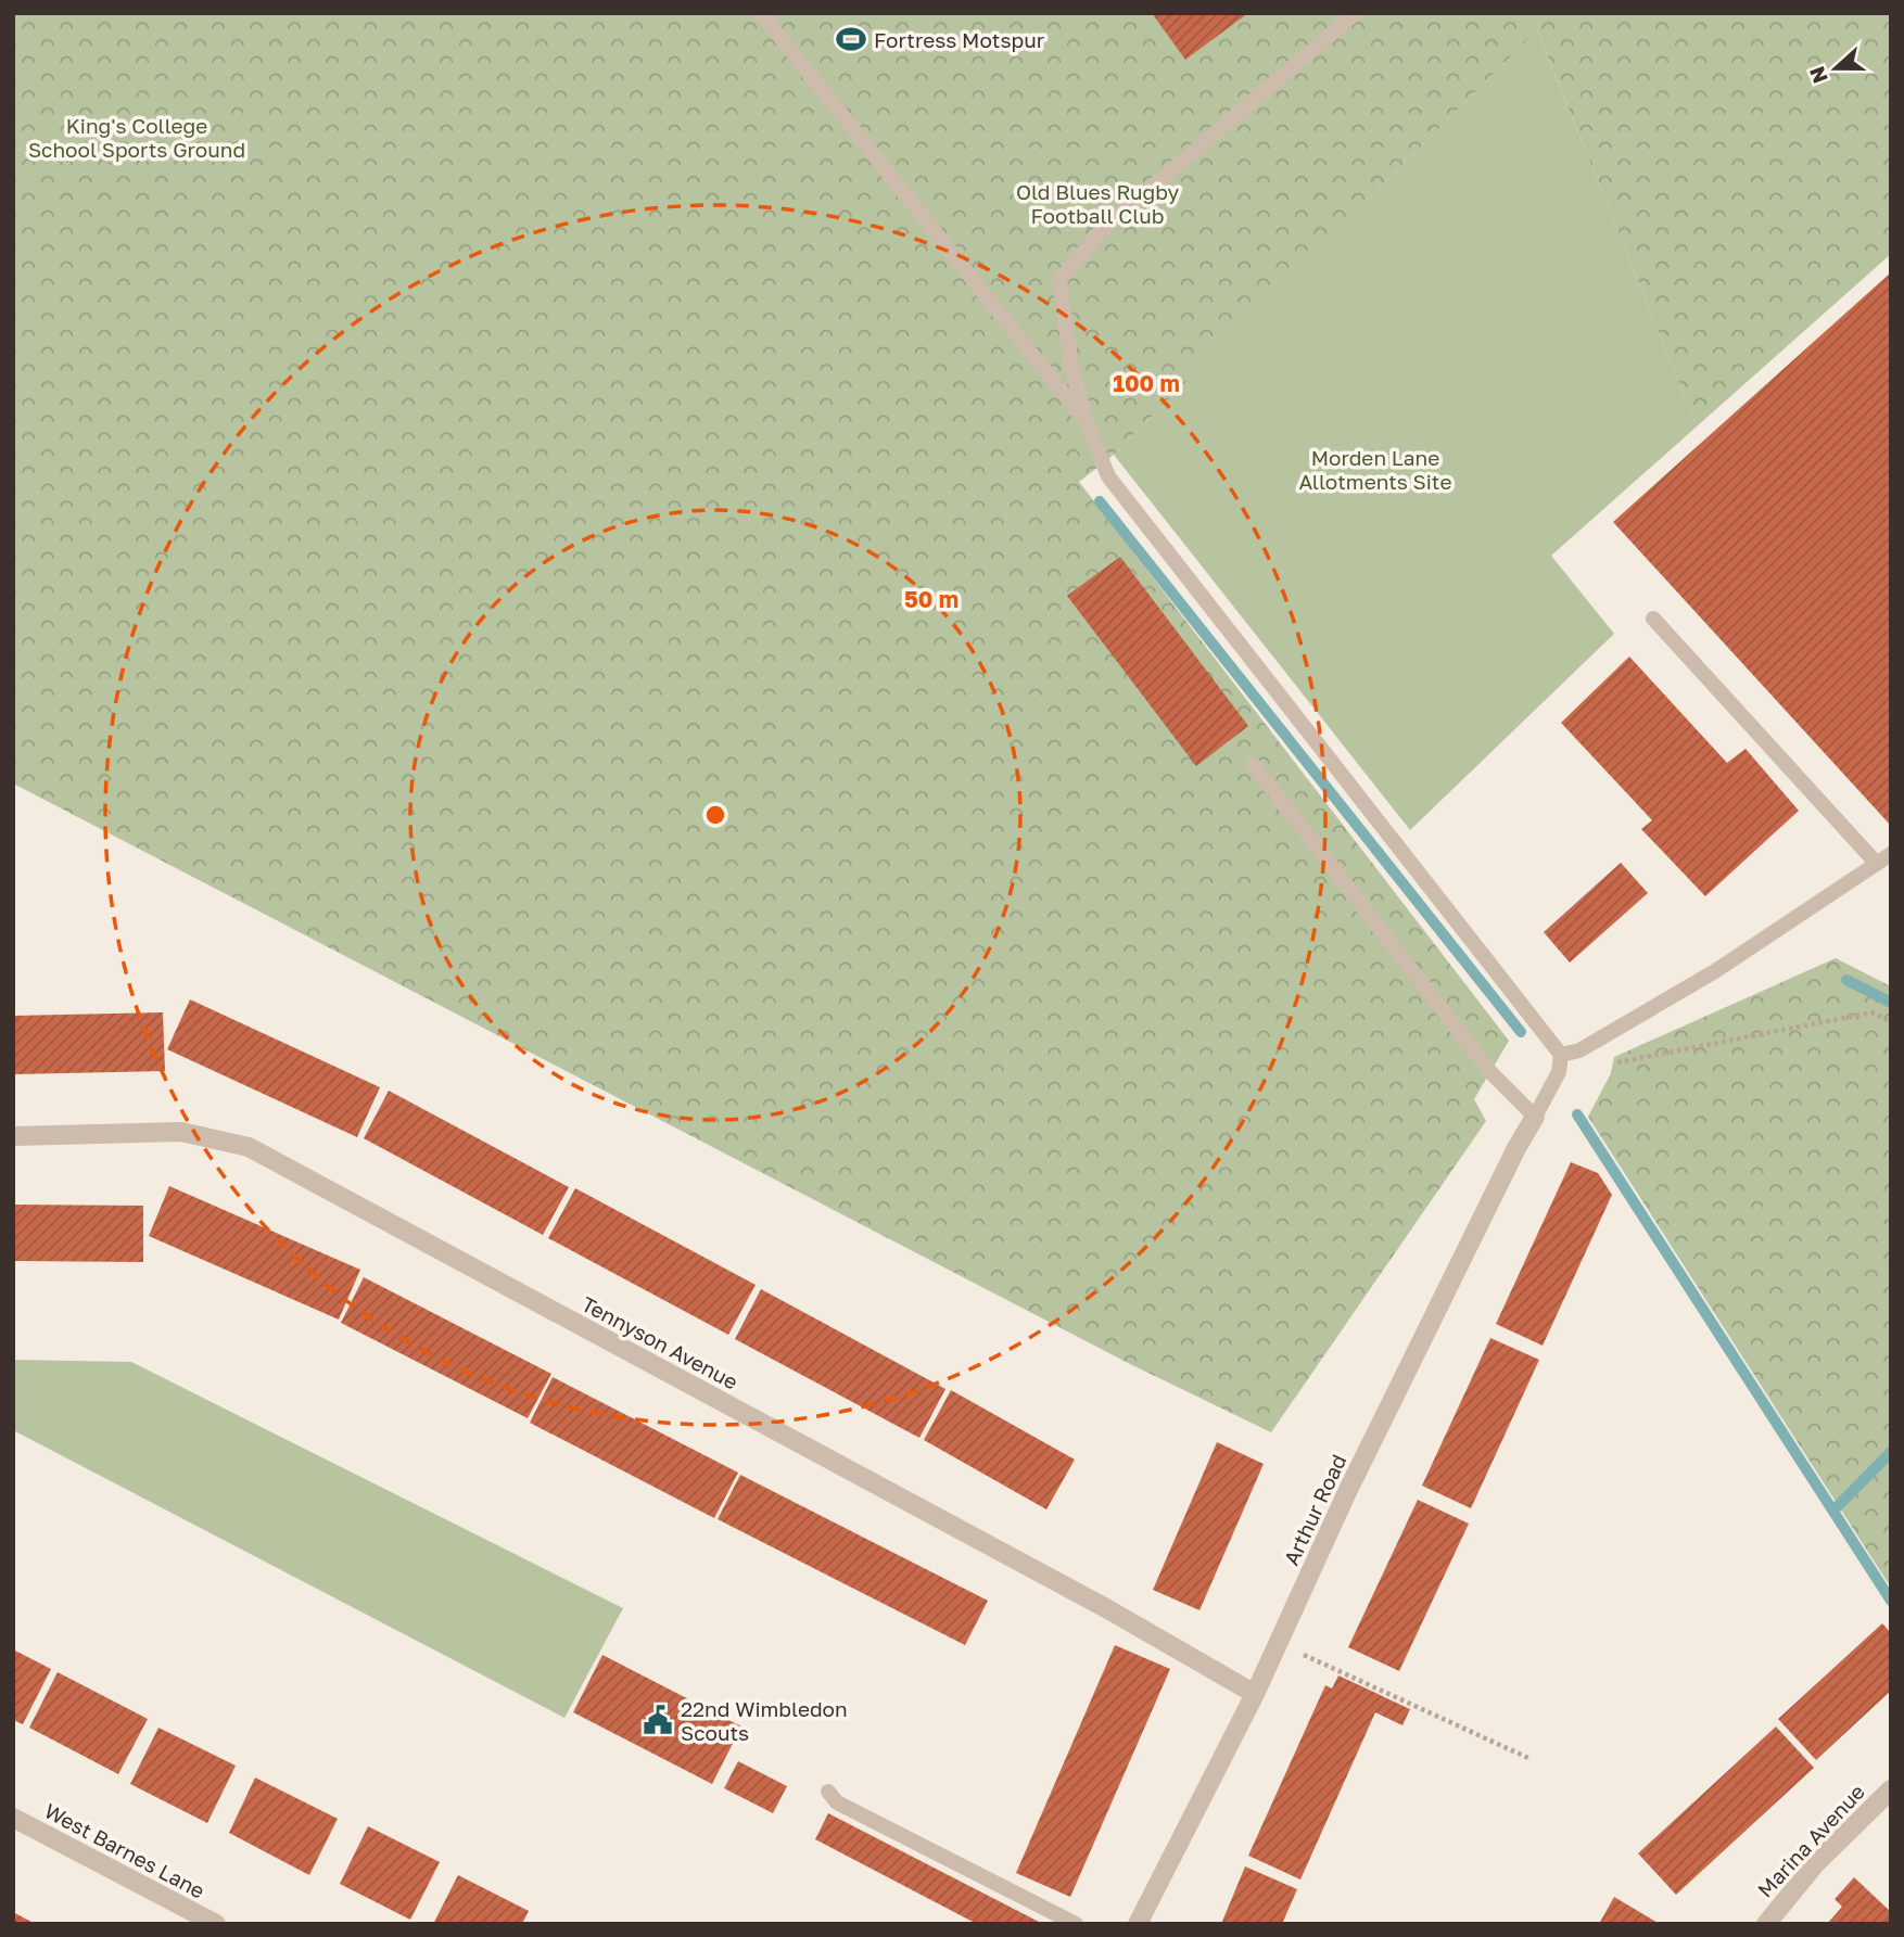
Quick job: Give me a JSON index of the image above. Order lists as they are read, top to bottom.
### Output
{
  "streets": {
    "street": [
      "Tennyson Avenue",
      "Arthur Road",
      "Marina Avenue",
      "West Barnes Lane"
    ]
  },
  "crossings": [
    ["Tennyson Avenue", "Arthur Road"]
  ],
  "parks": ["King's College School Sports Ground", "Old Blues Rugby Football Club", "Morden Lane Allotments Site"],
  "places": {
    "sports": ["Fortress Motspur"],
    "public building": ["22nd Wimbledon Scouts"]
  },
  "north": "left",
  "rings": ["100 m", "50 m"]
}
